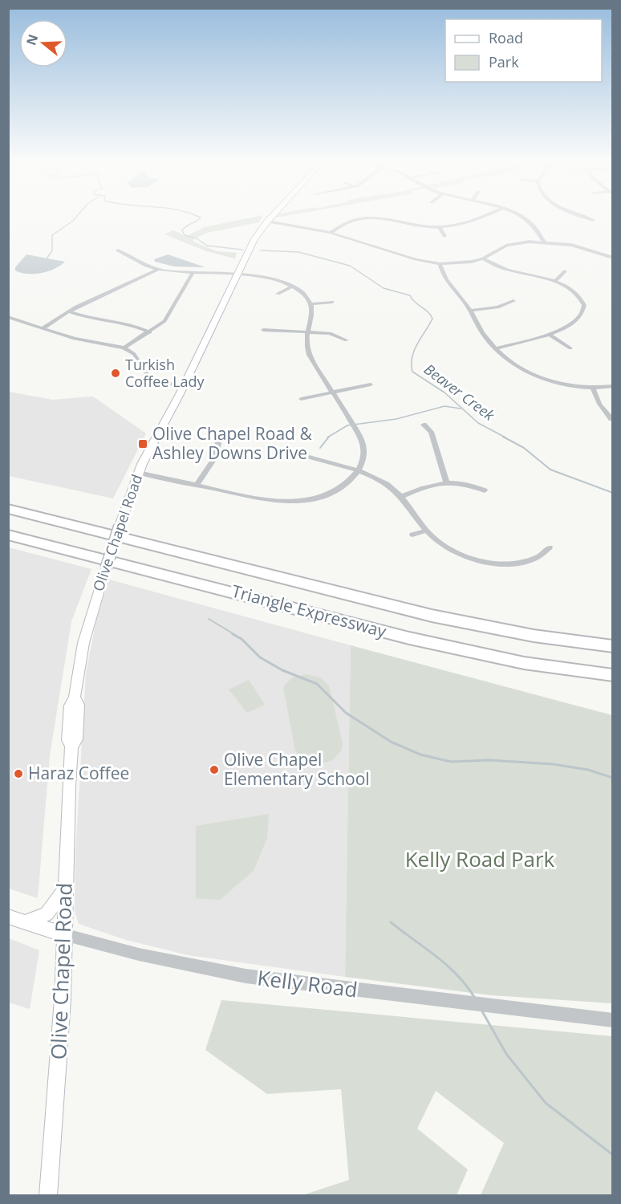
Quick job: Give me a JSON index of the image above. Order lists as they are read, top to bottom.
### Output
{
  "streets": {
    "highway": ["Triangle Expressway"],
    "main road": ["Olive Chapel Road", "Kelly Road"]
  },
  "crossings": [
    ["Olive Chapel Road", "Kelly Road"]
  ],
  "water": ["Beaver Creek"],
  "parks": ["Kelly Road Park"],
  "places": {
    "other": ["Turkish Coffee Lady", "Olive Chapel Elementary School", "Haraz Coffee"],
    "transit": ["Olive Chapel Road & Ashley Downs Drive"]
  },
  "legend": ["Road", "Park"],
  "north": "left"
}
